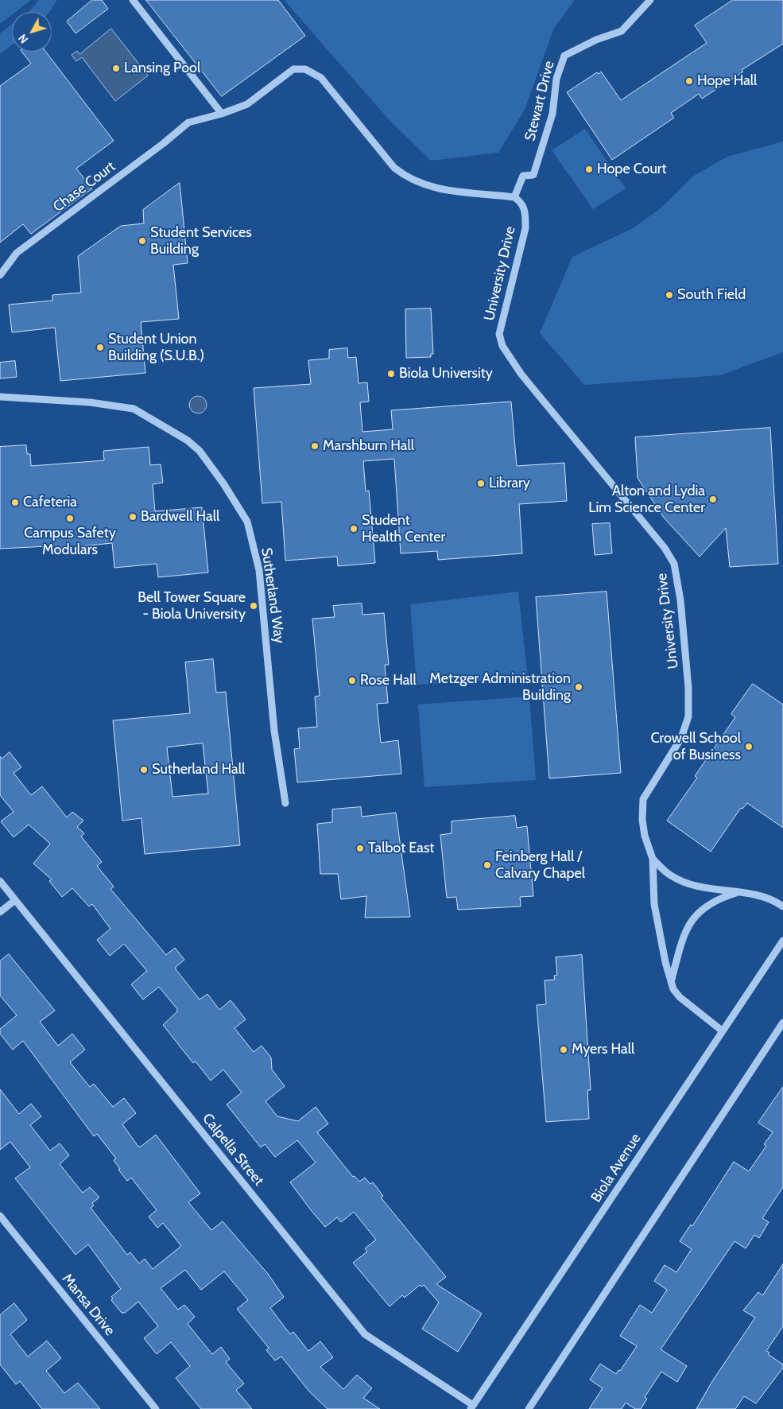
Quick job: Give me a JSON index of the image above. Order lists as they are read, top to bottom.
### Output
{
  "streets": {
    "street": [
      "Stewart Drive",
      "Chase Court",
      "University Drive",
      "Sutherland Way",
      "Calpella Street",
      "Biola Avenue",
      "Mansa Drive"
    ]
  },
  "crossings": [
    ["Stewart Drive", "University Drive"],
    ["University Drive", "Biola Avenue"],
    ["Calpella Street", "Biola Avenue"]
  ],
  "places": [
    "Lansing Pool",
    "Hope Hall",
    "Hope Court",
    "Student Services Building",
    "South Field",
    "Student Union Building (S.U.B.)",
    "Biola University",
    "Marshburn Hall",
    "Library",
    "Alton and Lydia Lim Science Center",
    "Cafeteria",
    "Bardwell Hall",
    "Campus Safety Modulars",
    "Student Health Center",
    "Bell Tower Square - Biola University",
    "Rose Hall",
    "Metzger Administration Building",
    "Crowell School of Business",
    "Sutherland Hall",
    "Talbot East",
    "Feinberg Hall / Calvary Chapel",
    "Myers Hall"
  ],
  "north": "bottom left"
}
